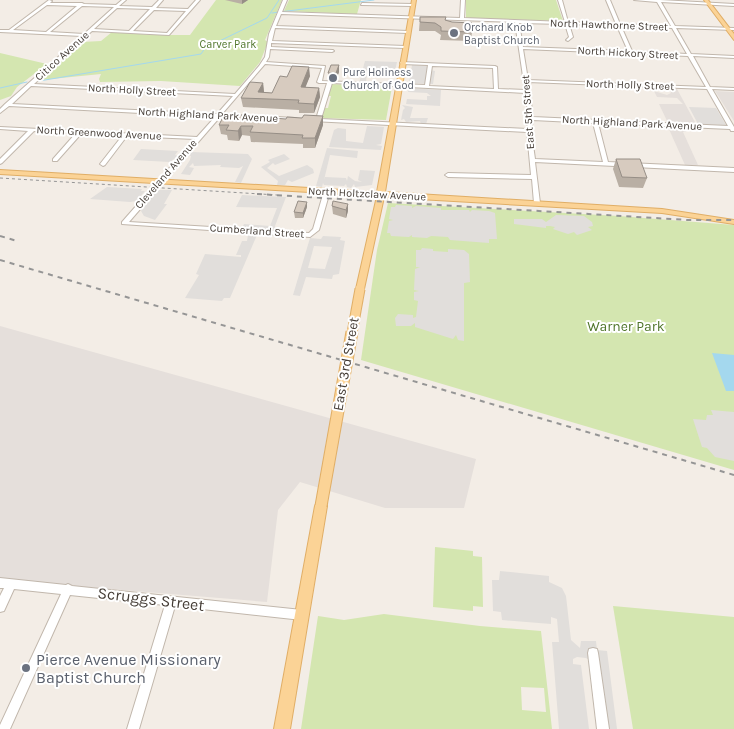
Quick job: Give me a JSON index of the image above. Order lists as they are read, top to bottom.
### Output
{
  "streets": {
    "main road": ["North Holtzclaw Avenue", "East 3rd Street"],
    "street": [
      "North Hawthorne Street",
      "North Hickory Street",
      "Citico Avenue",
      "North Holly Street",
      "East 5th Street",
      "North Highland Park Avenue",
      "North Greenwood Avenue",
      "Cleveland Avenue",
      "Cumberland Street",
      "Scruggs Street"
    ]
  },
  "crossings": [
    ["North Hawthorne Street", "East 5th Street"],
    ["North Hawthorne Street", "Cleveland Avenue"],
    ["North Hawthorne Street", "East 3rd Street"],
    ["North Hickory Street", "East 5th Street"],
    ["Citico Avenue", "North Holly Street"],
    ["Citico Avenue", "North Highland Park Avenue"],
    ["North Holly Street", "East 5th Street"],
    ["North Holly Street", "Cleveland Avenue"],
    ["East 5th Street", "North Highland Park Avenue"],
    ["East 5th Street", "North Holtzclaw Avenue"],
    ["North Highland Park Avenue", "Cleveland Avenue"],
    ["North Greenwood Avenue", "Cleveland Avenue"],
    ["Cleveland Avenue", "North Holtzclaw Avenue"],
    ["Cleveland Avenue", "Cumberland Street"],
    ["North Holtzclaw Avenue", "Cumberland Street"],
    ["North Holtzclaw Avenue", "East 3rd Street"],
    ["East 3rd Street", "Scruggs Street"]
  ],
  "parks": ["Carver Park", "Warner Park"],
  "places": ["Orchard Knob Baptist Church", "Pure Holiness Church of God", "Pierce Avenue Missionary Baptist Church"]
}
